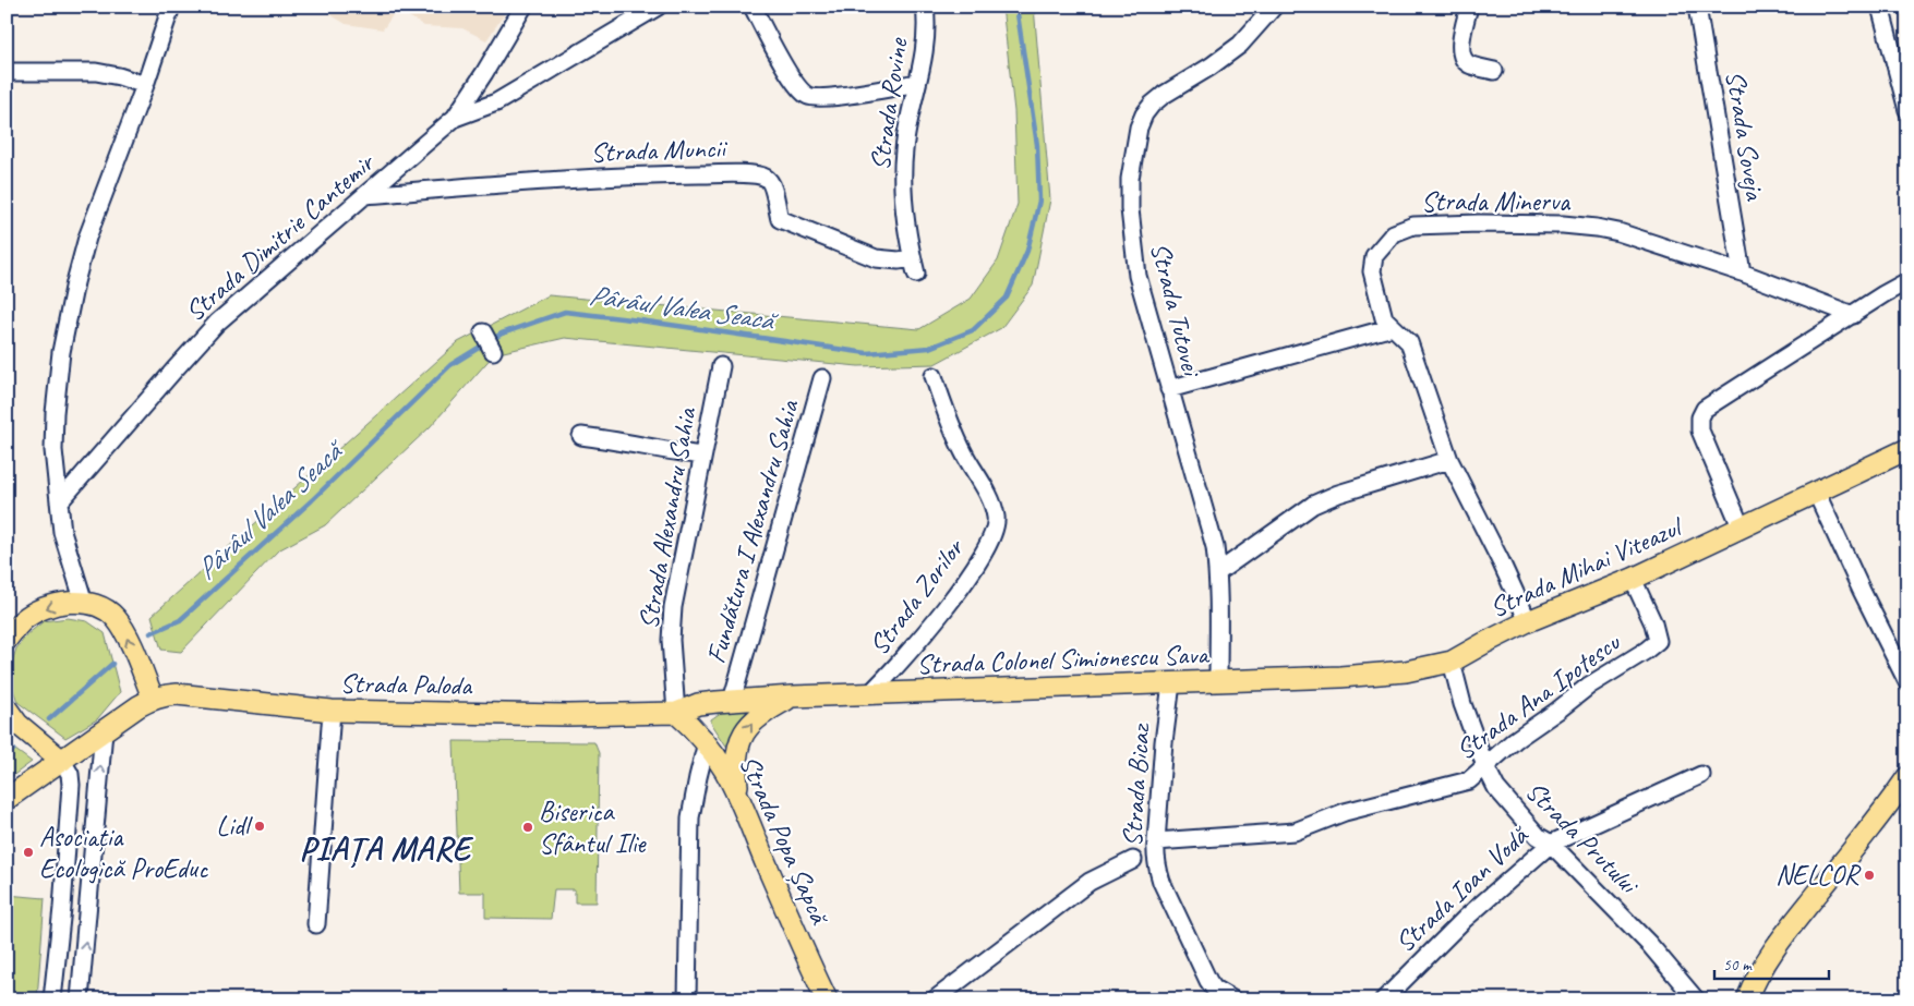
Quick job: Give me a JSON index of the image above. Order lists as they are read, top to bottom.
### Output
{
  "streets": {
    "main road": [
      "Strada Mihai Viteazul",
      "Strada Colonel Simionescu Sava",
      "Strada Paloda",
      "Strada Popa Șapcă"
    ],
    "street": [
      "Strada Rovine",
      "Strada Soveja",
      "Strada Muncii",
      "Strada Minerva",
      "Strada Dimitrie Cantemir",
      "Strada Tutovei",
      "Strada Alexandru Sahia",
      "Fundătura I Alexandru Sahia",
      "Strada Zorilor",
      "Strada Ana Ipotescu",
      "Strada Bicaz",
      "Strada Prutului",
      "Strada Ioan Vodă"
    ]
  },
  "crossings": [
    ["Strada Rovine", "Strada Muncii"],
    ["Strada Soveja", "Strada Minerva"],
    ["Strada Muncii", "Strada Dimitrie Cantemir"],
    ["Strada Minerva", "Strada Mihai Viteazul"],
    ["Strada Tutovei", "Strada Colonel Simionescu Sava"],
    ["Strada Alexandru Sahia", "Strada Colonel Simionescu Sava"],
    ["Strada Alexandru Sahia", "Strada Paloda"],
    ["Strada Alexandru Sahia", "Strada Popa Șapcă"],
    ["Fundătura I Alexandru Sahia", "Strada Colonel Simionescu Sava"],
    ["Strada Mihai Viteazul", "Strada Colonel Simionescu Sava"],
    ["Strada Mihai Viteazul", "Strada Ana Ipotescu"],
    ["Strada Mihai Viteazul", "Strada Prutului"],
    ["Strada Zorilor", "Strada Colonel Simionescu Sava"],
    ["Strada Colonel Simionescu Sava", "Strada Paloda"],
    ["Strada Colonel Simionescu Sava", "Strada Bicaz"],
    ["Strada Colonel Simionescu Sava", "Strada Prutului"],
    ["Strada Colonel Simionescu Sava", "Strada Popa Șapcă"],
    ["Strada Paloda", "Strada Popa Șapcă"],
    ["Strada Ana Ipotescu", "Strada Bicaz"],
    ["Strada Ana Ipotescu", "Strada Prutului"],
    ["Strada Prutului", "Strada Ioan Vodă"]
  ],
  "districts": ["PIAȚA MARE"],
  "water": ["Pârâul Valea Seacă"],
  "places": [
    "Lidl",
    "Biserica Sfântul Ilie",
    "Asociația Ecologică ProEduc",
    "NELCOR"
  ],
  "scale_bar": "50 m"
}
